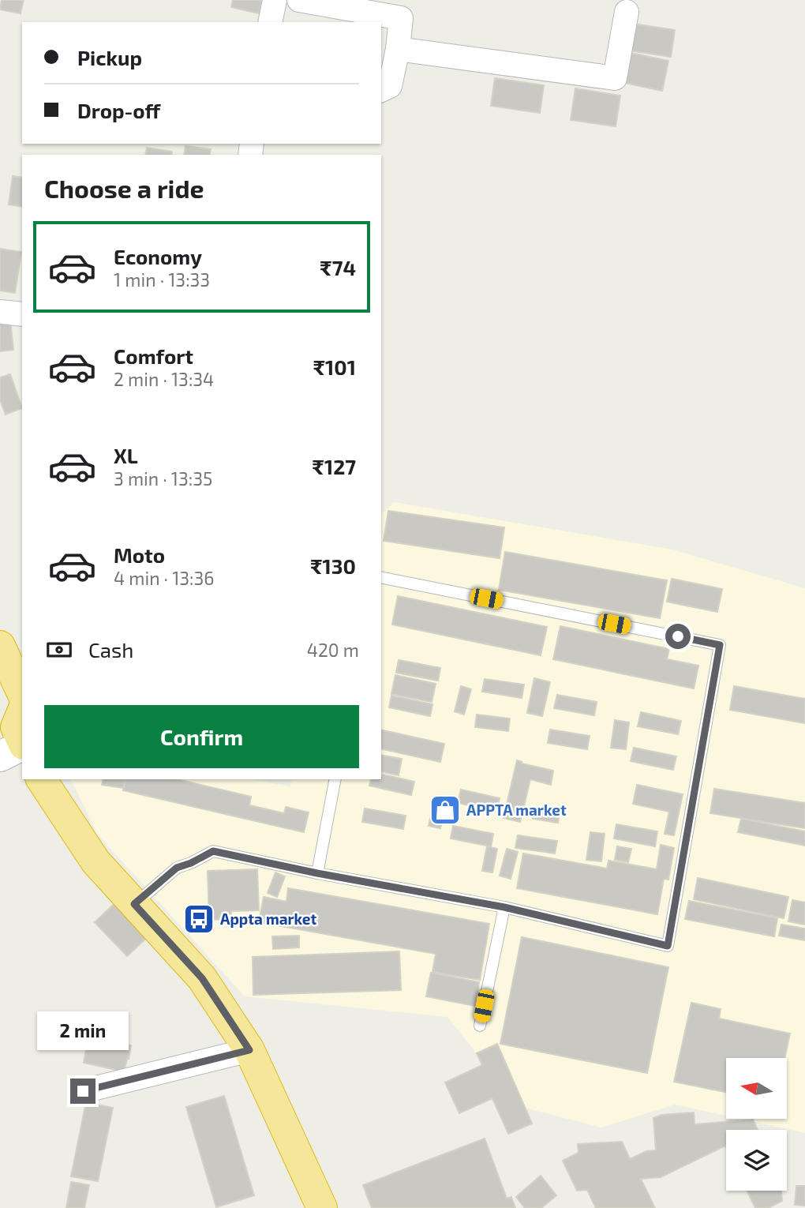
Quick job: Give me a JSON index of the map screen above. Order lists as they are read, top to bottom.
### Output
{
  "places": {
    "shop": ["APPTA market"],
    "bus stop": ["Appta market"]
  },
  "north": "left",
  "page": {
    "banner": ["Pickup", "Drop-off"],
    "heading": "Choose a ride",
    "list": [
      {
        "name": "Economy",
        "note": "1 min · 13:33",
        "value": "₹74"
      },
      {
        "name": "Comfort",
        "note": "2 min · 13:34",
        "value": "₹101"
      },
      {
        "name": "XL",
        "note": "3 min · 13:35",
        "value": "₹127"
      },
      {
        "name": "Moto",
        "note": "4 min · 13:36",
        "value": "₹130"
      }
    ],
    "pay": ["Cash", "420 m"],
    "buttons": "Confirm",
    "bubble": "2 min"
  }
}
